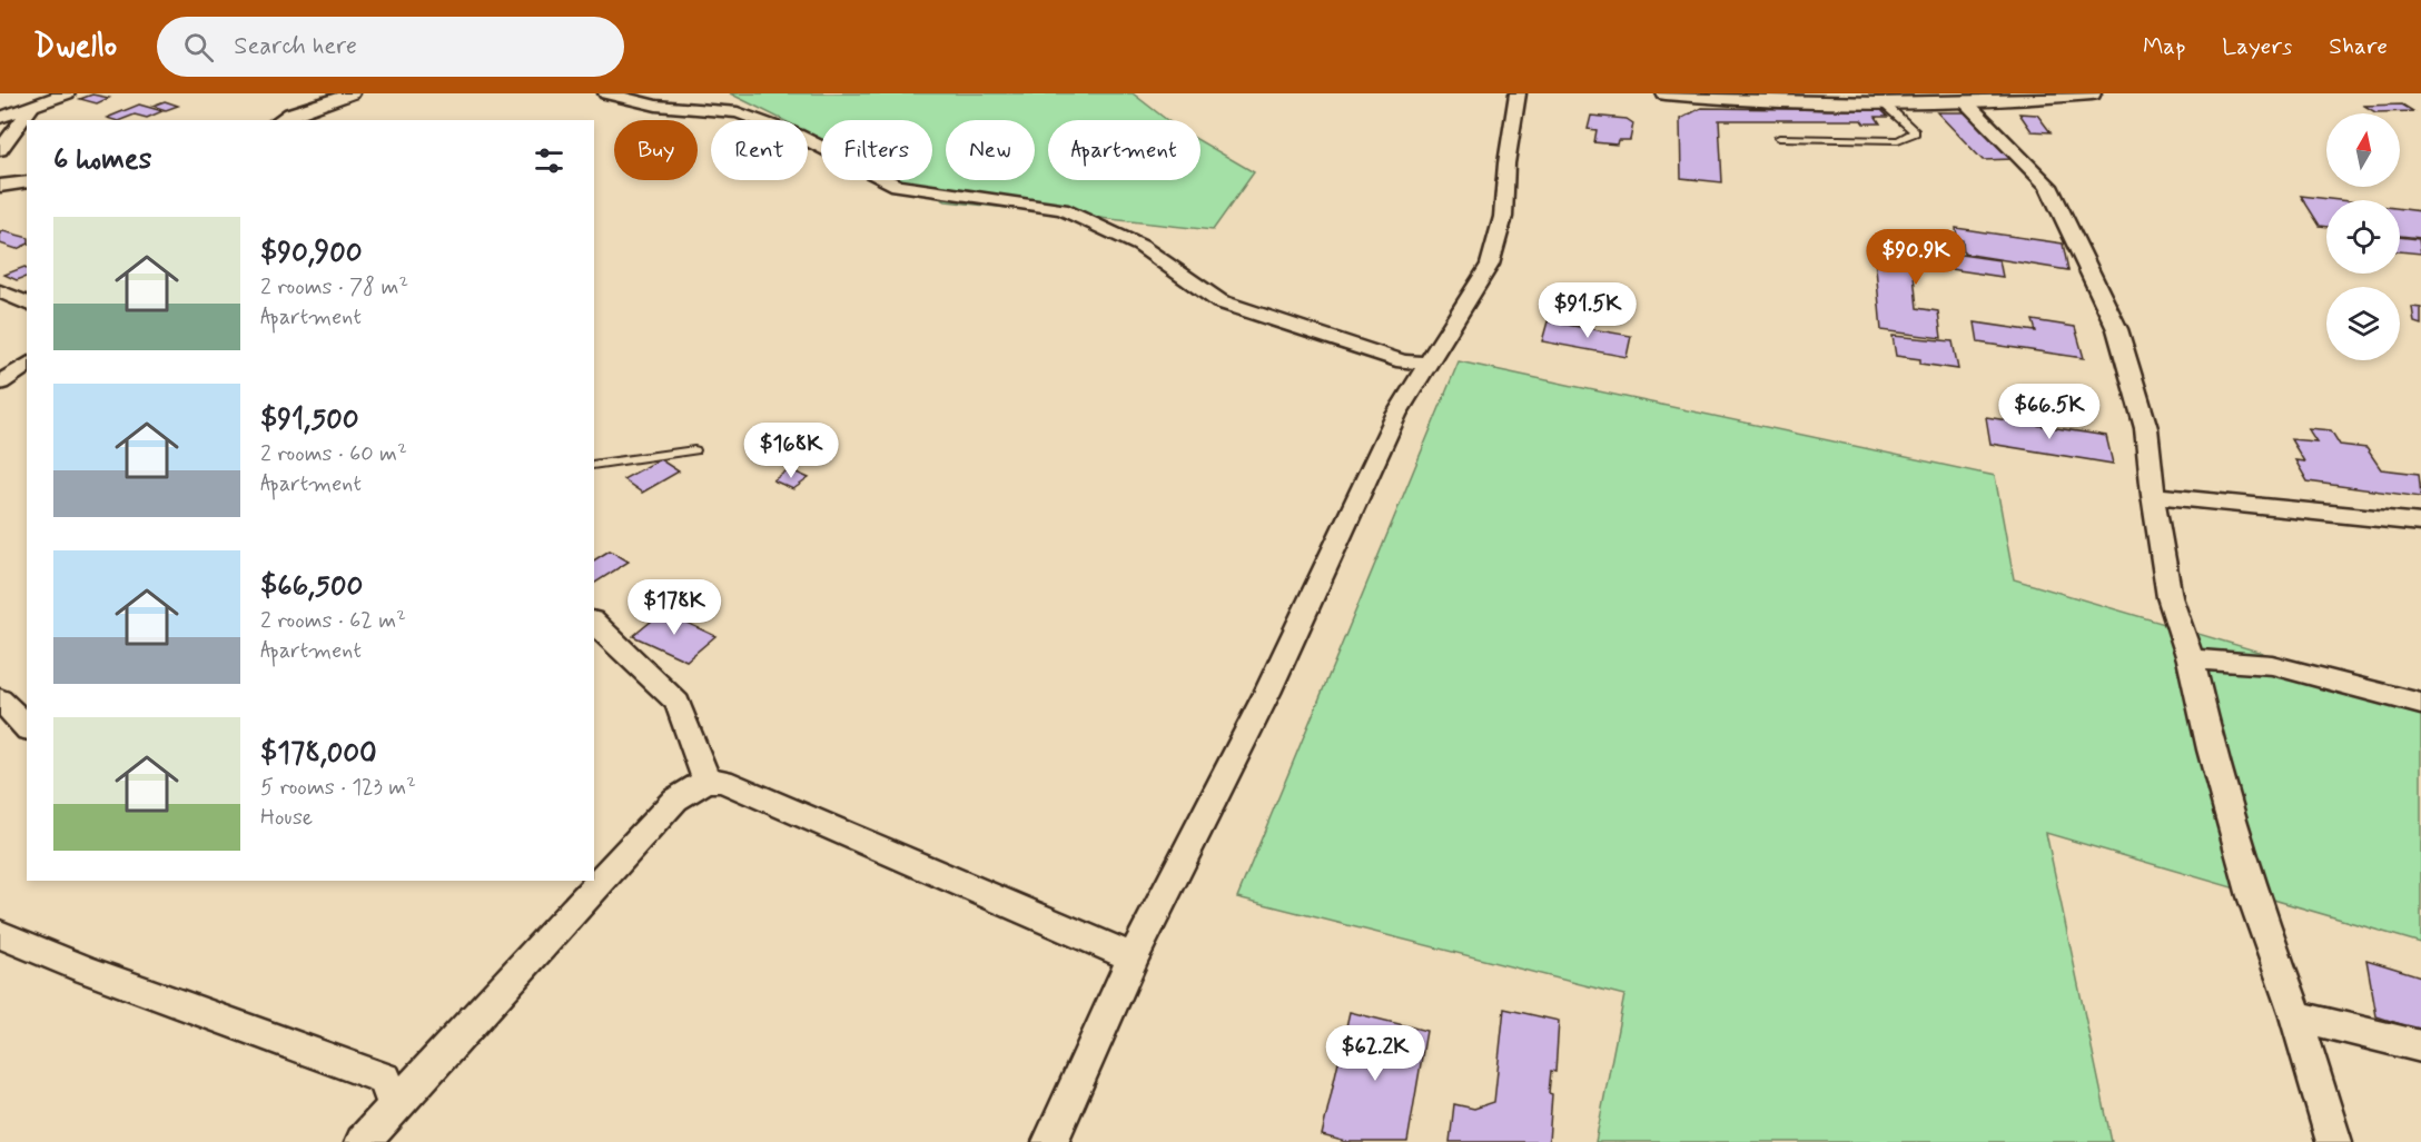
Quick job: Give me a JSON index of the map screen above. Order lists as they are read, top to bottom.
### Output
{
  "north": "top",
  "page": {
    "header": "Dwello",
    "search": "Search here",
    "nav": ["Map", "Layers", "Share"],
    "chip": [
      "Buy",
      "Rent",
      "Filters",
      "New",
      "Apartment"
    ],
    "heading": "6 homes",
    "list": [
      {
        "name": "$90,900",
        "note": "2 rooms · 78 m² · Apartment"
      },
      {
        "name": "$91,500",
        "note": "2 rooms · 60 m² · Apartment"
      },
      {
        "name": "$66,500",
        "note": "2 rooms · 62 m² · Apartment"
      },
      {
        "name": "$178,000",
        "note": "5 rooms · 123 m² · House"
      }
    ],
    "price": [
      "$90.9K",
      "$91.5K",
      "$66.5K",
      "$168K",
      "$178K",
      "$62.2K"
    ]
  }
}
